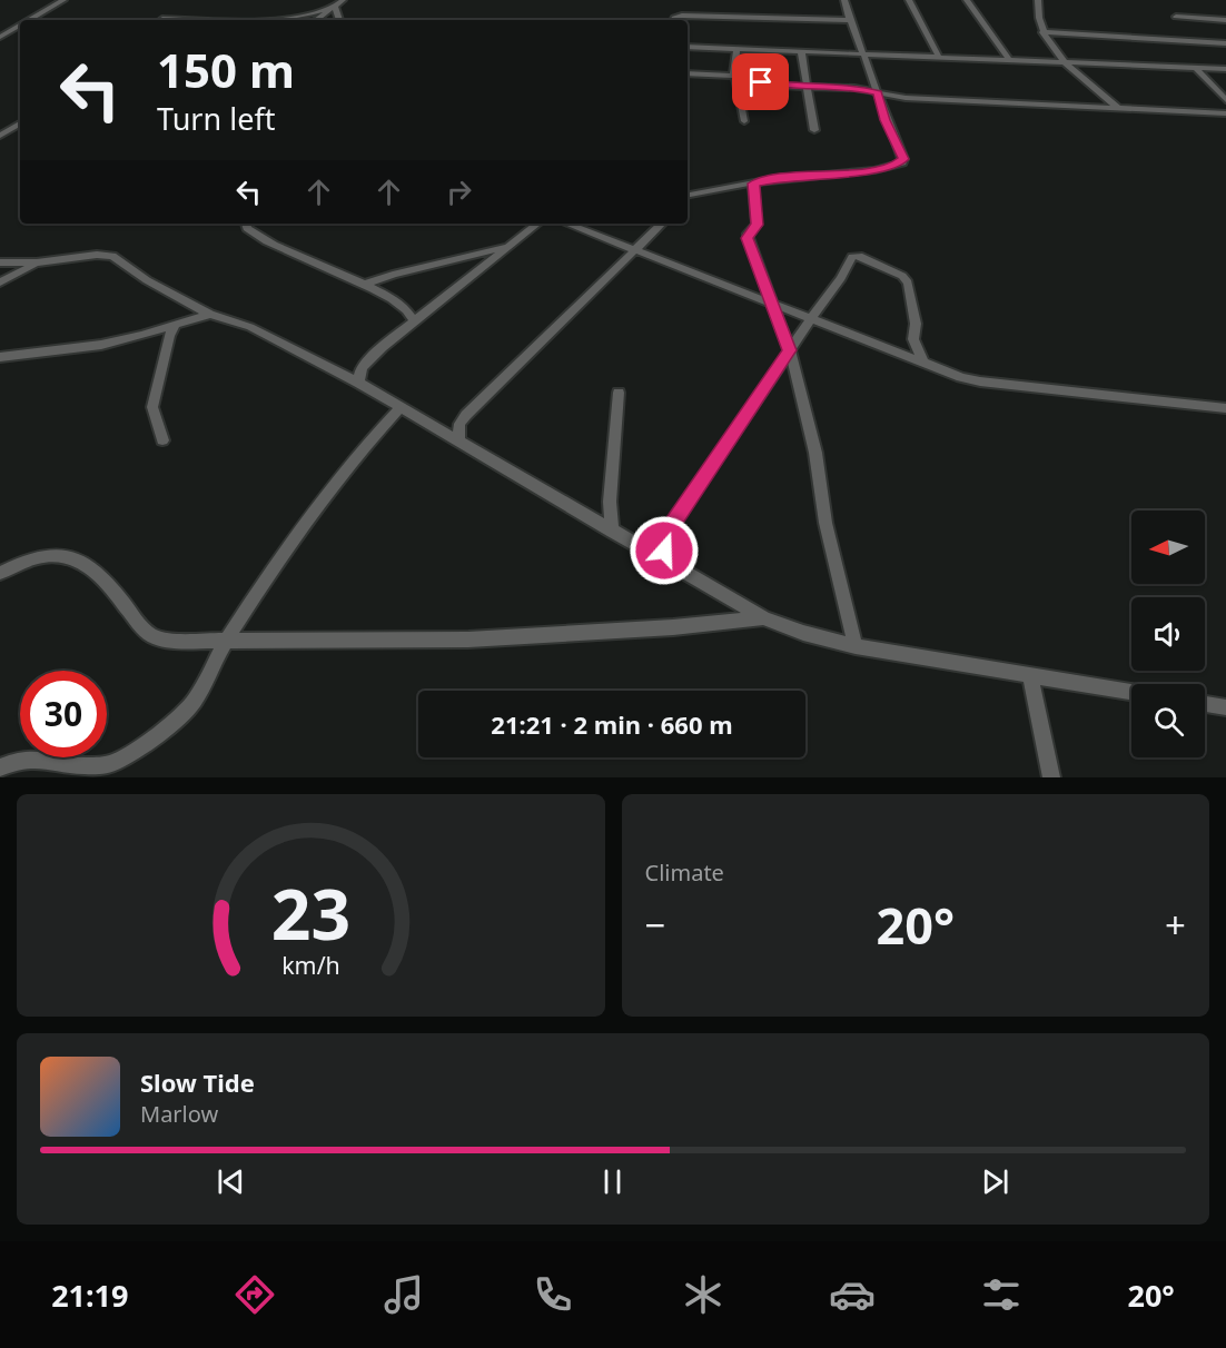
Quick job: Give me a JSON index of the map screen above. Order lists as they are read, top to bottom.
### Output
{
  "north": "left",
  "page": {
    "turn": ["150 m", "Turn left"],
    "limit": "30",
    "trip": "21:21 · 2 min · 660 m",
    "tile": "Climate",
    "heat": ["−", "20°", "+"],
    "song": ["Slow Tide", "Marlow"],
    "tabs": ["21:19", "20°"],
    "gauge": ["23", "km/h"]
  }
}
